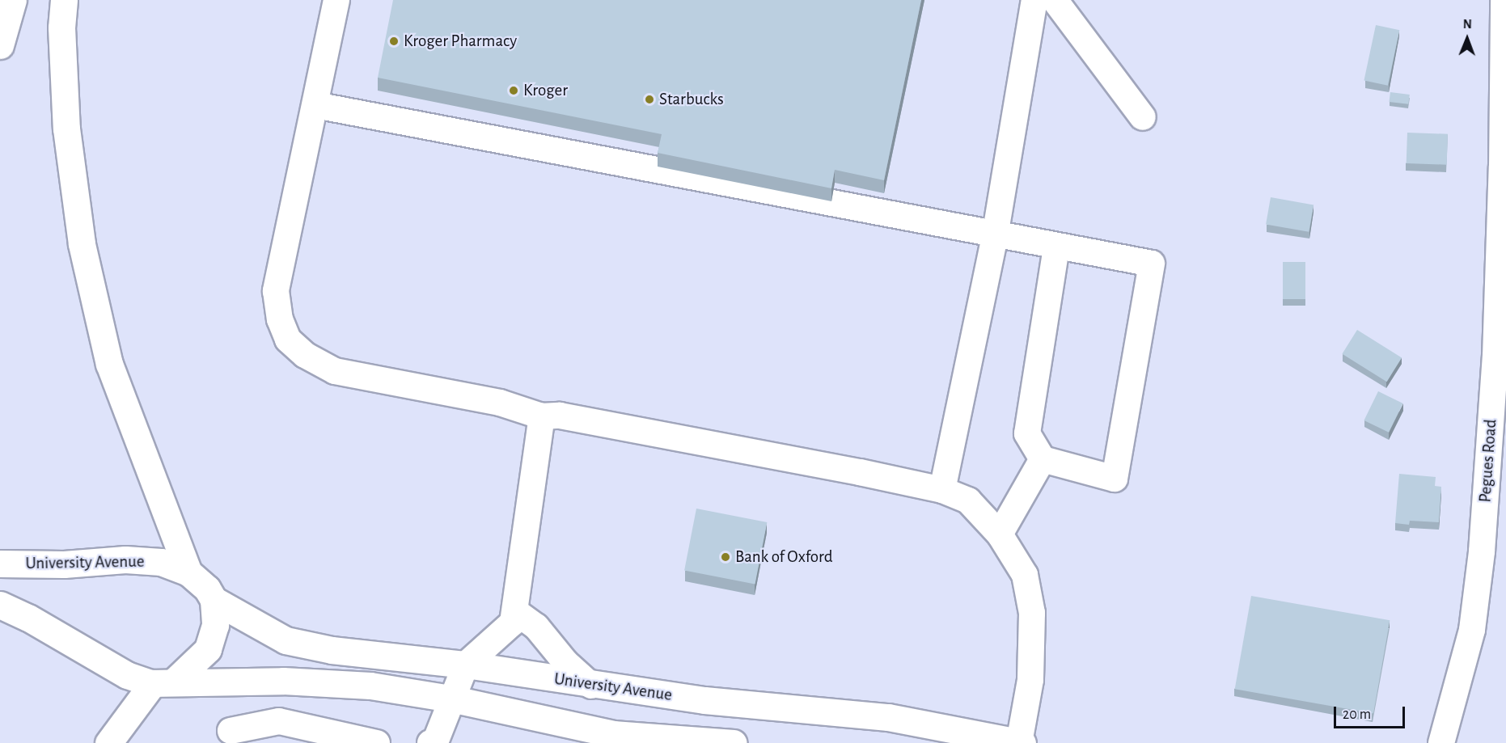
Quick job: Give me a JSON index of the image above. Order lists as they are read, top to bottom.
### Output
{
  "streets": {
    "main road": ["University Avenue"],
    "street": ["Pegues Road"]
  },
  "places": [
    "Kroger Pharmacy",
    "Kroger",
    "Starbucks",
    "Bank of Oxford"
  ],
  "scale_bar": "20 m",
  "north": "top"
}
